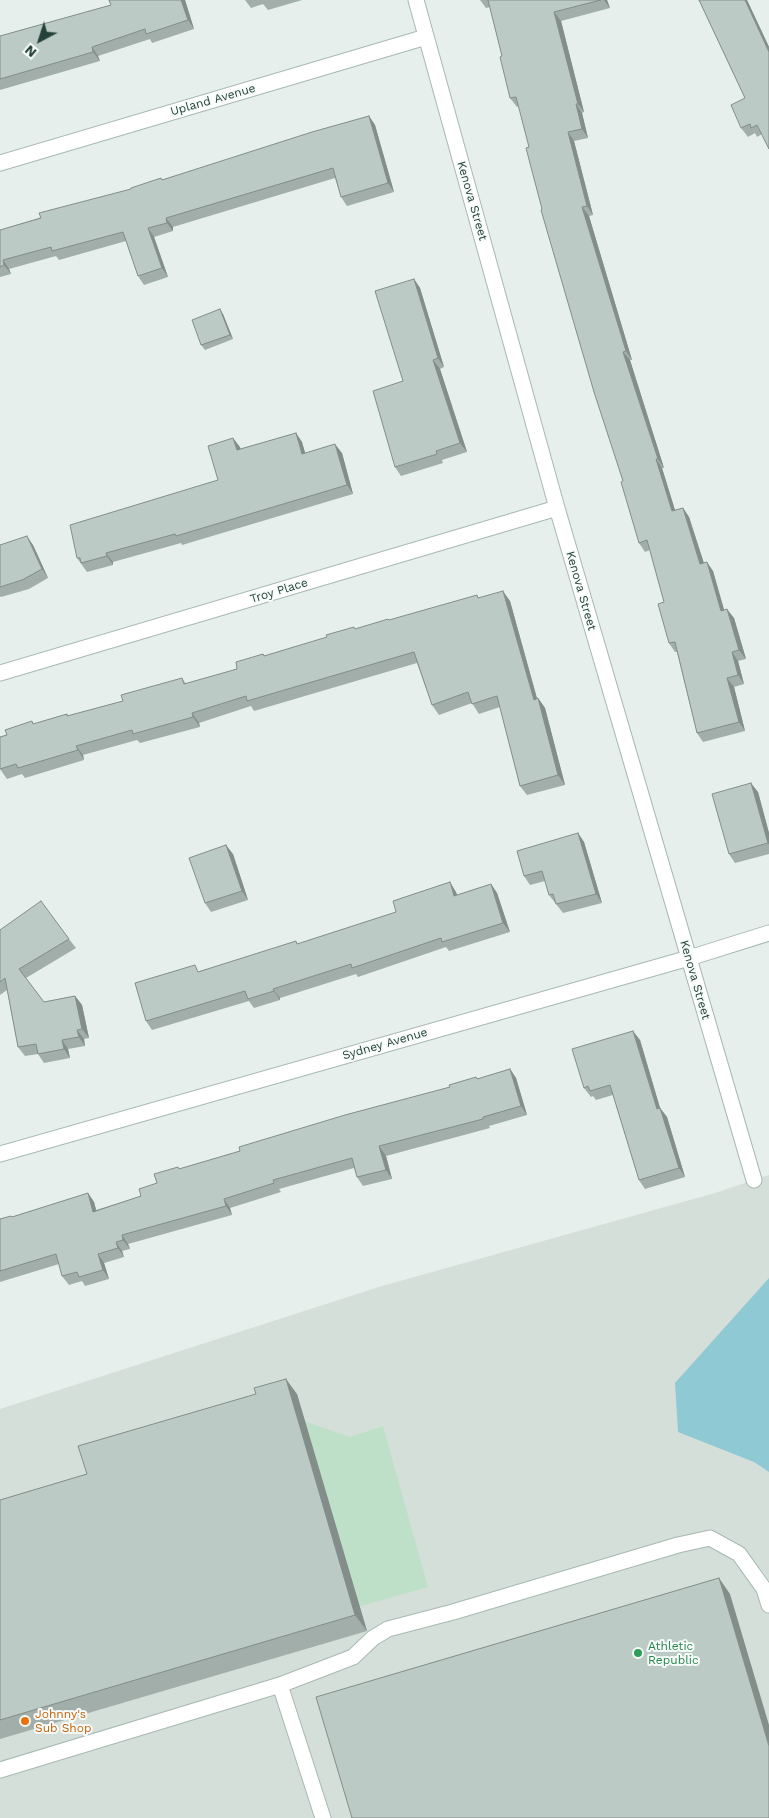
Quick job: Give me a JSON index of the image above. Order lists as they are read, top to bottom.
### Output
{
  "streets": {
    "street": [
      "Upland Avenue",
      "Kenova Street",
      "Troy Place",
      "Sydney Avenue"
    ]
  },
  "crossings": [
    ["Upland Avenue", "Kenova Street"],
    ["Kenova Street", "Troy Place"],
    ["Kenova Street", "Sydney Avenue"]
  ],
  "places": ["Athletic Republic", "Johnny's Sub Shop"],
  "north": "bottom left"
}
